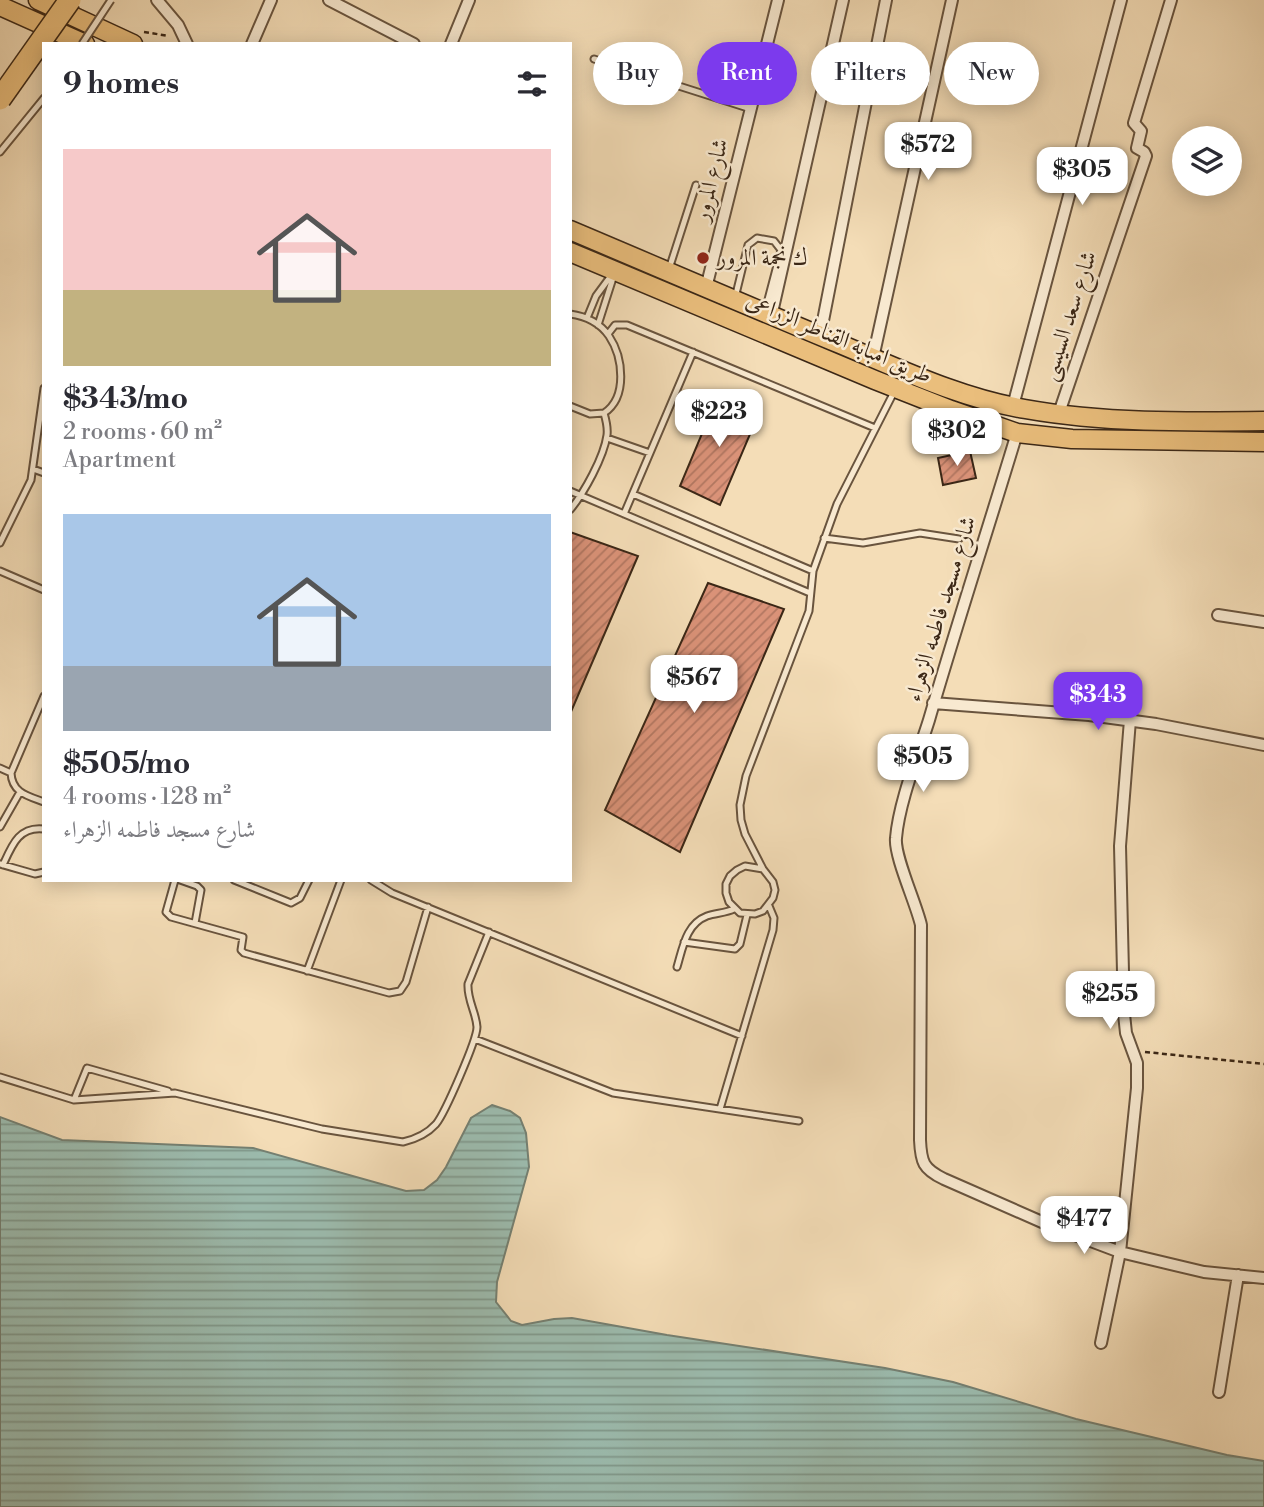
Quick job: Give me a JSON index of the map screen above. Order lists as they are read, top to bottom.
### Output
{
  "streets": {
    "main road": ["طريق امبابه القناطر الزراعى"],
    "street": ["شارع المرور", "شارع سعد السيسى", "شارع مسجد فاطمه الزهراء"]
  },
  "crossings": [
    ["شارع المرور", "طريق امبابه القناطر الزراعى"],
    ["شارع سعد السيسى", "طريق امبابه القناطر الزراعى"],
    ["طريق امبابه القناطر الزراعى", "شارع مسجد فاطمه الزهراء"]
  ],
  "places": ["ك نجمة المرور"],
  "page": {
    "chip": [
      "Buy",
      "Rent",
      "Filters",
      "New"
    ],
    "heading": "9 homes",
    "price": [
      "$572",
      "$305",
      "$223",
      "$302",
      "$567",
      "$343",
      "$505",
      "$255",
      "$477"
    ],
    "list": [
      {
        "name": "$343/mo",
        "note": "2 rooms · 60 m² · Apartment"
      },
      {
        "name": "$505/mo",
        "note": "4 rooms · 128 m² · شارع مسجد فاطمه الزهراء"
      }
    ]
  }
}
